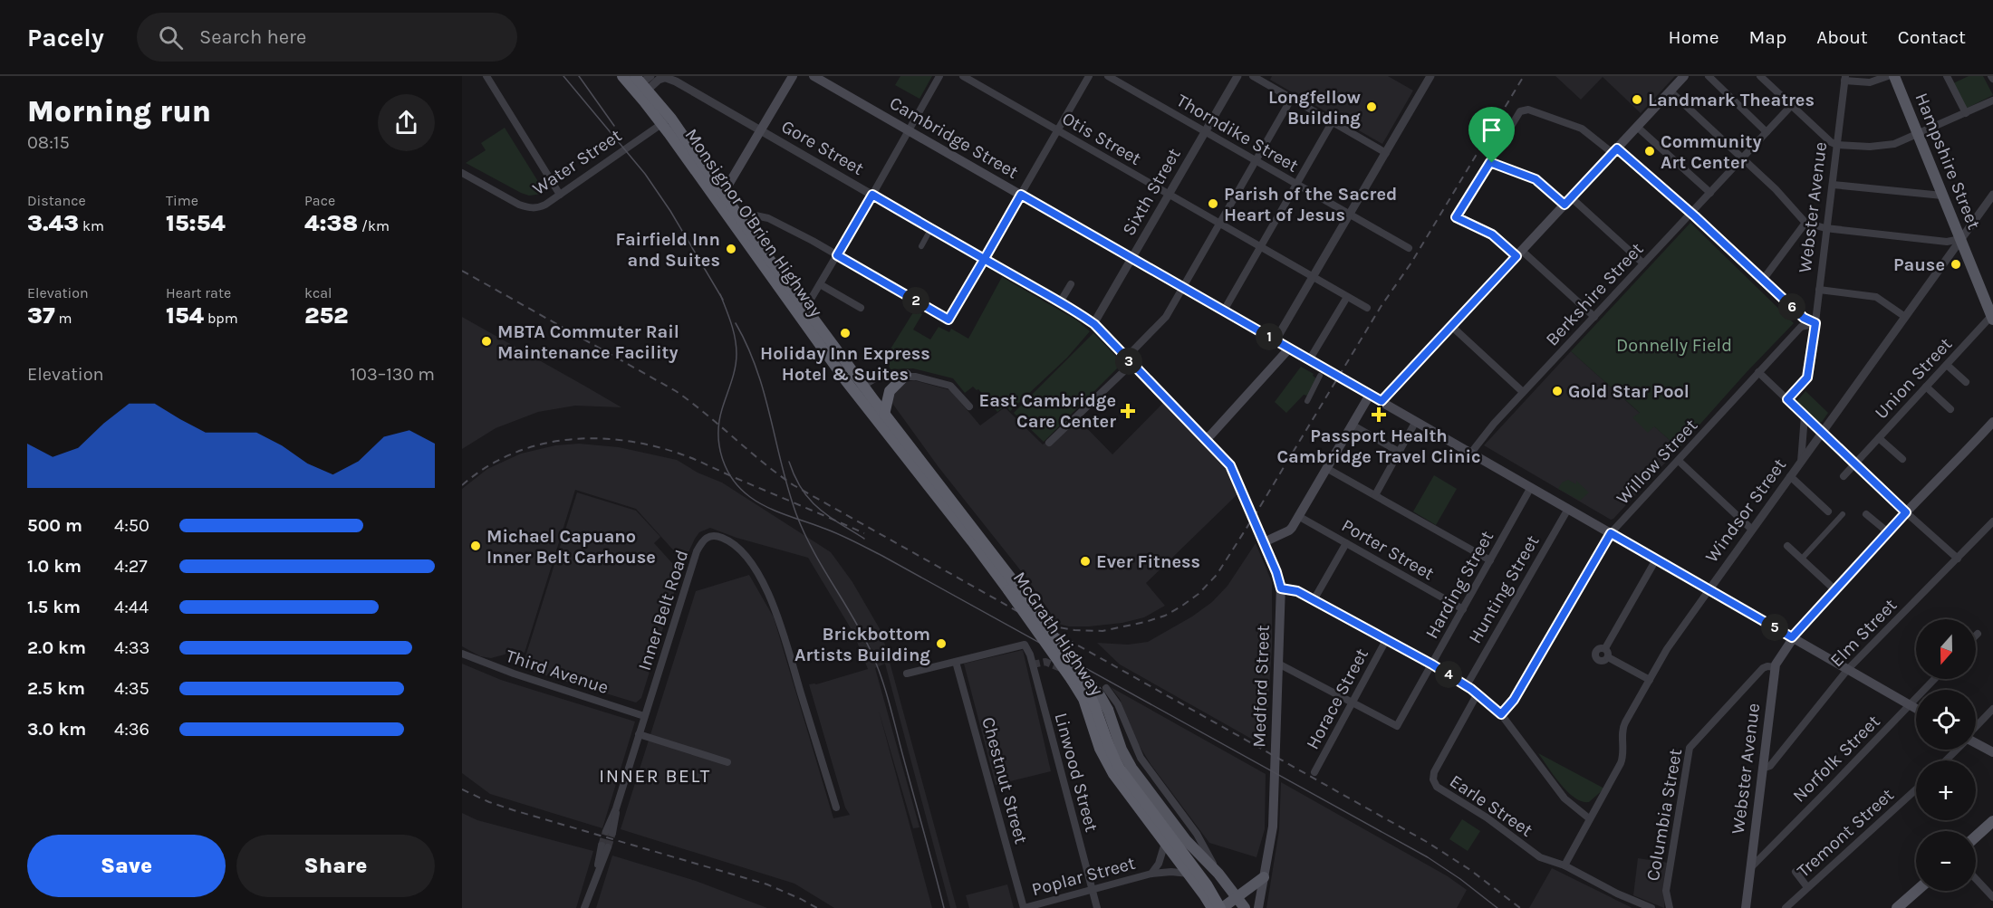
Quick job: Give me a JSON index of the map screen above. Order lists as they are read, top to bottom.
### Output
{
  "streets": {
    "highway": ["Monsignor O'Brien Highway", "McGrath Highway"],
    "main road": [
      "Cambridge Street",
      "Gore Street",
      "Hampshire Street",
      "Webster Avenue",
      "Medford Street"
    ],
    "street": [
      "Thorndike Street",
      "Otis Street",
      "Water Street",
      "Sixth Street",
      "Berkshire Street",
      "Union Street",
      "Willow Street",
      "Windsor Street",
      "Porter Street",
      "Harding Street",
      "Hunting Street",
      "Inner Belt Road",
      "Elm Street",
      "Third Avenue",
      "Horace Street",
      "Norfolk Street",
      "Linwood Street",
      "Chestnut Street",
      "Earle Street",
      "Columbia Street",
      "Tremont Street",
      "Poplar Street"
    ]
  },
  "crossings": [
    ["Thorndike Street", "Sixth Street"],
    ["Cambridge Street", "Sixth Street"],
    ["Cambridge Street", "Webster Avenue"],
    ["Cambridge Street", "Berkshire Street"],
    ["Cambridge Street", "Willow Street"],
    ["Cambridge Street", "Windsor Street"],
    ["Cambridge Street", "Harding Street"],
    ["Cambridge Street", "Hunting Street"],
    ["Cambridge Street", "Elm Street"],
    ["Cambridge Street", "Norfolk Street"],
    ["Otis Street", "Sixth Street"],
    ["Gore Street", "Sixth Street"],
    ["Gore Street", "Monsignor O'Brien Highway"],
    ["Gore Street", "Medford Street"],
    ["Hampshire Street", "Union Street"],
    ["Hampshire Street", "Windsor Street"],
    ["Water Street", "Monsignor O'Brien Highway"],
    ["Webster Avenue", "Willow Street"],
    ["Webster Avenue", "Elm Street"],
    ["Webster Avenue", "Norfolk Street"],
    ["Webster Avenue", "Columbia Street"],
    ["Monsignor O'Brien Highway", "McGrath Highway"],
    ["Windsor Street", "Earle Street"],
    ["Porter Street", "Harding Street"],
    ["Harding Street", "Horace Street"],
    ["Inner Belt Road", "Third Avenue"],
    ["McGrath Highway", "Poplar Street"],
    ["Linwood Street", "Chestnut Street"],
    ["Linwood Street", "Poplar Street"],
    ["Chestnut Street", "Poplar Street"]
  ],
  "districts": ["INNER BELT"],
  "parks": ["Donnelly Field"],
  "places": {
    "other": [
      "Landmark Theatres",
      "Longfellow Building",
      "Community Art Center",
      "Parish of the Sacred Heart of Jesus",
      "Fairfield Inn and Suites",
      "Pause",
      "Holiday Inn Express Hotel & Suites",
      "MBTA Commuter Rail Maintenance Facility",
      "Gold Star Pool",
      "Michael Capuano Inner Belt Carhouse",
      "Ever Fitness",
      "Brickbottom Artists Building"
    ],
    "health": ["East Cambridge Care Center", "Passport Health Cambridge Travel Clinic"]
  },
  "north": "bottom",
  "page": {
    "header": "Pacely",
    "search": "Search here",
    "nav": [
      "Home",
      "Map",
      "About",
      "Contact"
    ],
    "heading": ["Morning run", "08:15"],
    "stats": [
      ["Distance", "3.43 km"],
      ["Time", "15:54"],
      ["Pace", "4:38 /km"],
      ["Elevation", "37 m"],
      ["Heart rate", "154 bpm"],
      ["kcal", "252"]
    ],
    "pins": [
      "2",
      "6",
      "1",
      "3",
      "5",
      "4"
    ],
    "chart": ["Elevation", "103–130 m"],
    "list": [
      {
        "name": "500 m",
        "note": "4:50"
      },
      {
        "name": "1.0 km",
        "note": "4:27"
      },
      {
        "name": "1.5 km",
        "note": "4:44"
      },
      {
        "name": "2.0 km",
        "note": "4:33"
      },
      {
        "name": "2.5 km",
        "note": "4:35"
      },
      {
        "name": "3.0 km",
        "note": "4:36"
      }
    ],
    "map_buttons": ["+", "−"],
    "buttons": ["Save", "Share"]
  }
}
